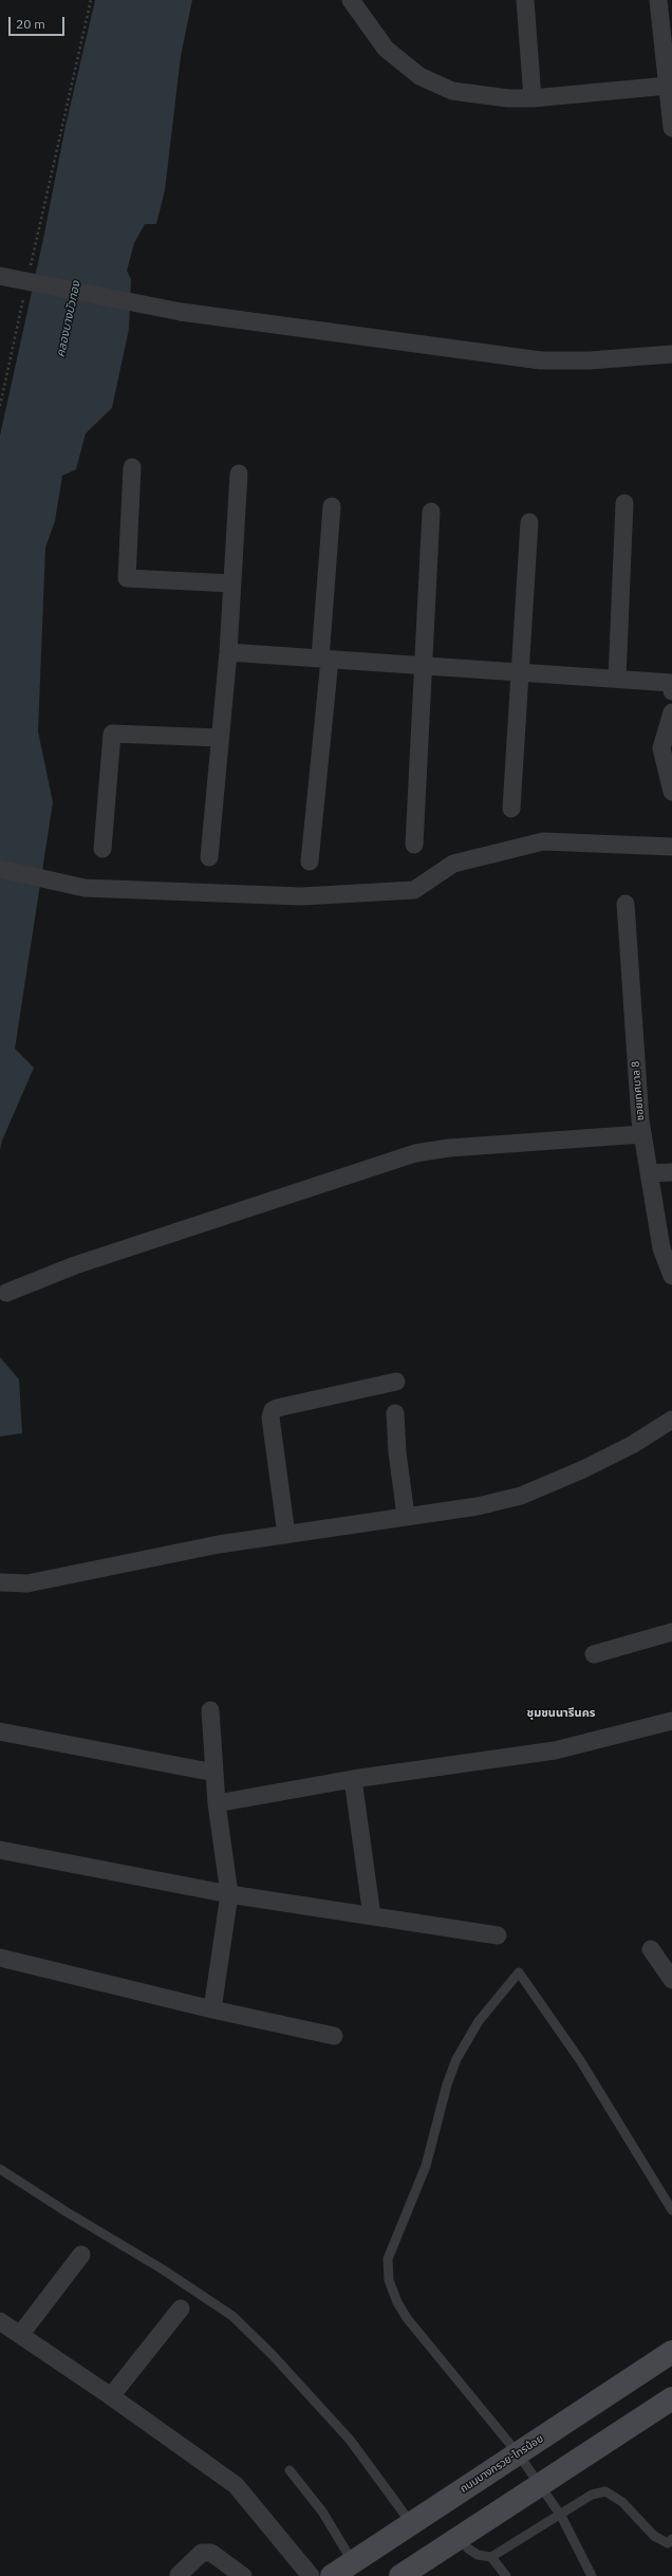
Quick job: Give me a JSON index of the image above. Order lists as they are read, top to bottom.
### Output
{
  "streets": {
    "main road": ["ถนนบางกรวย-ไทรน้อย"],
    "street": ["ซอยเทศบาล 8"]
  },
  "districts": ["ชุมชนนารีนคร"],
  "water": ["คลองบางบัวทอง"],
  "scale_bar": "20 m"
}
